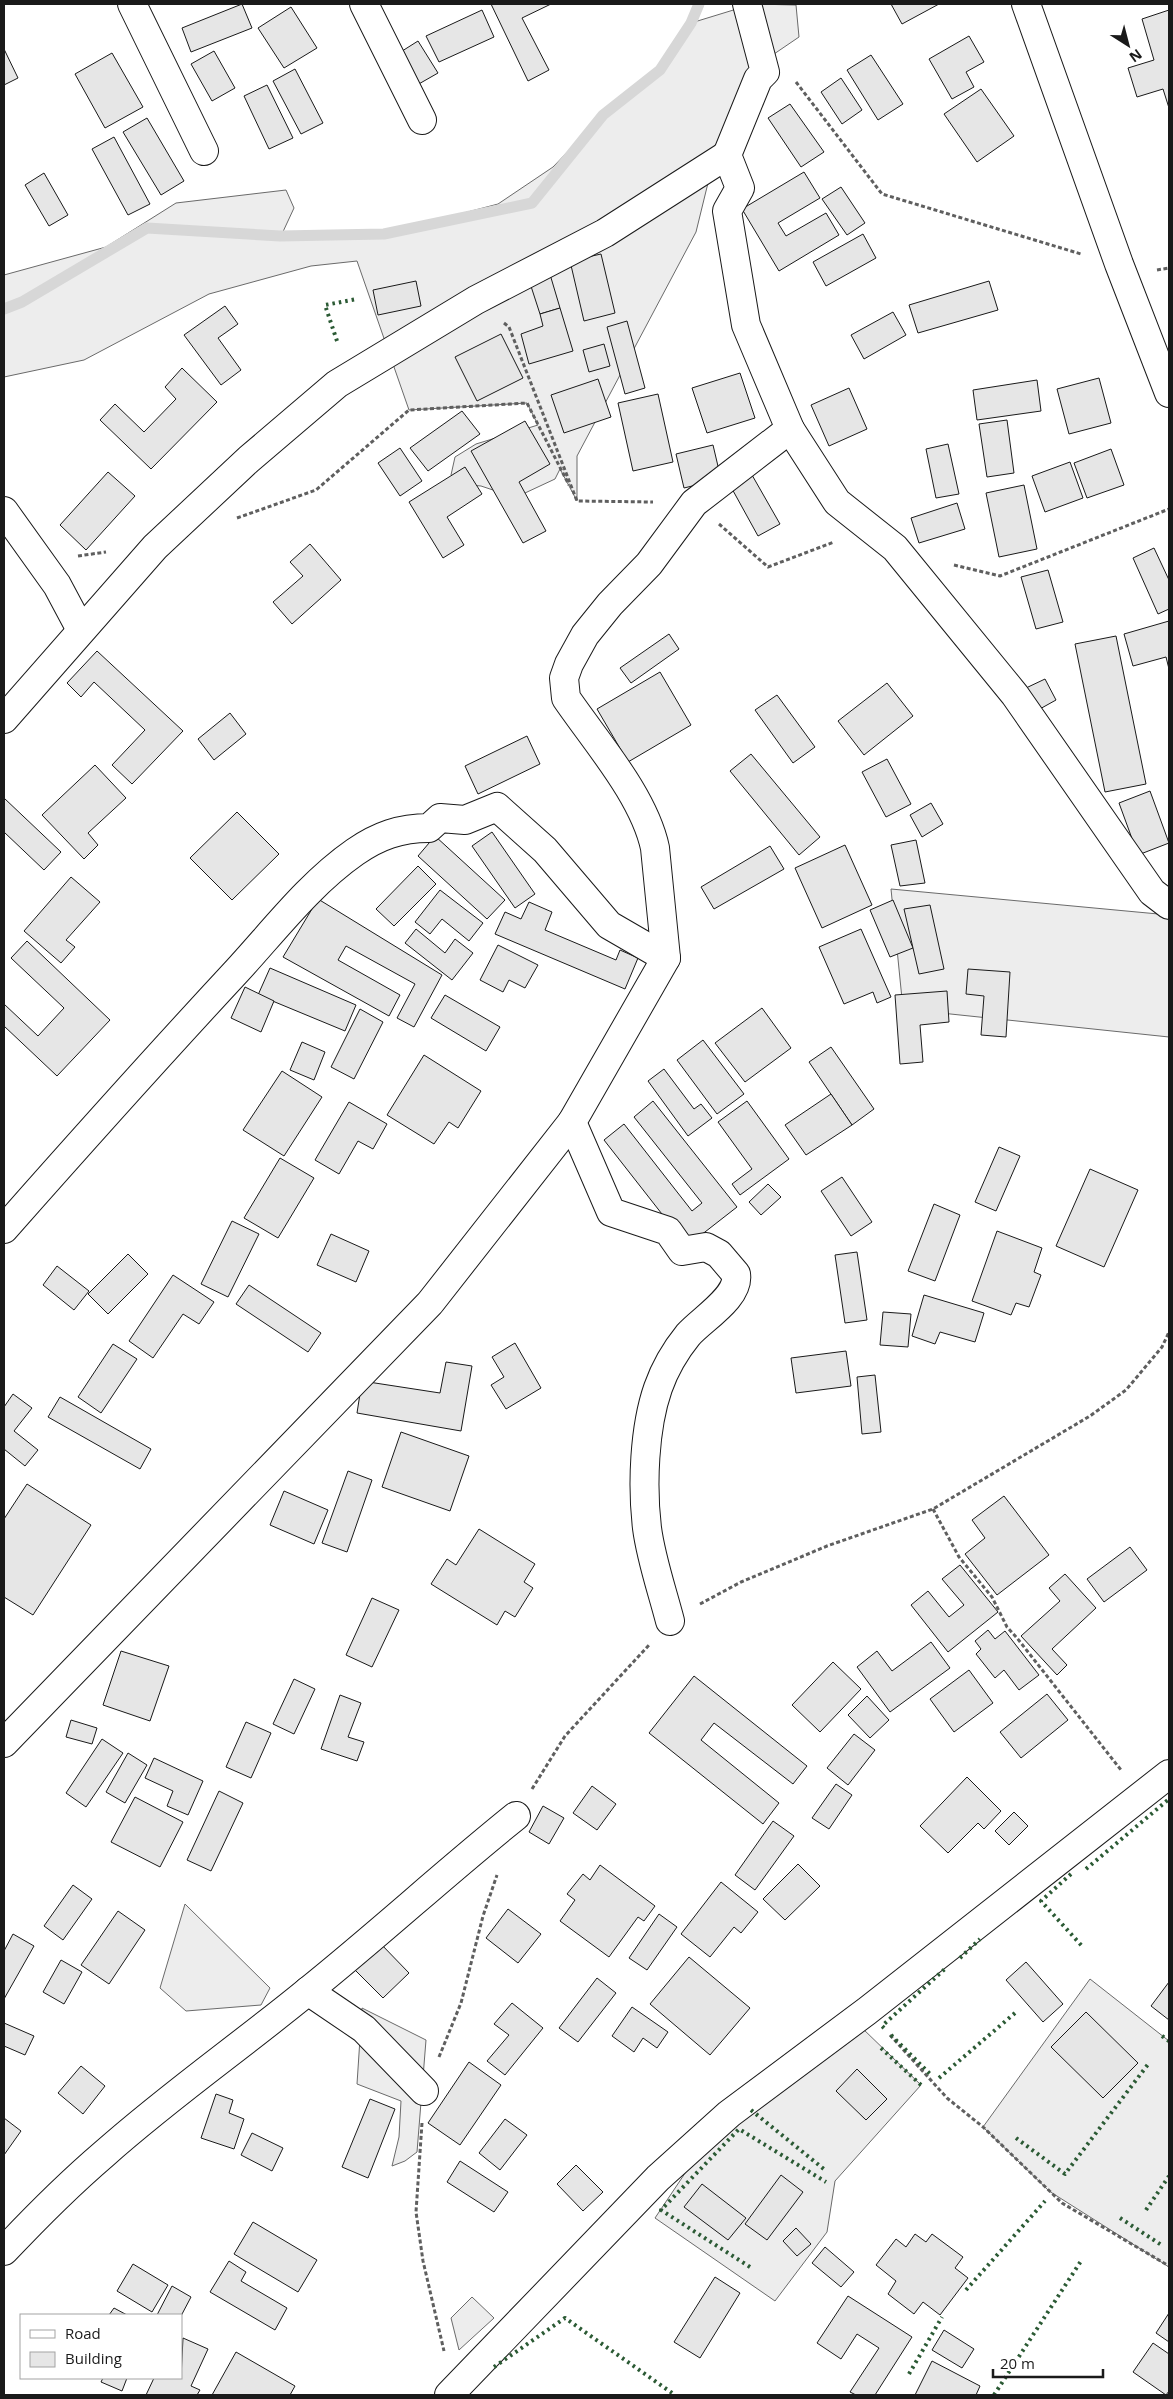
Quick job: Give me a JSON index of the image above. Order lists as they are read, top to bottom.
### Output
{
  "legend": ["Road", "Building"],
  "scale_bar": "20 m",
  "north": "bottom right"
}
